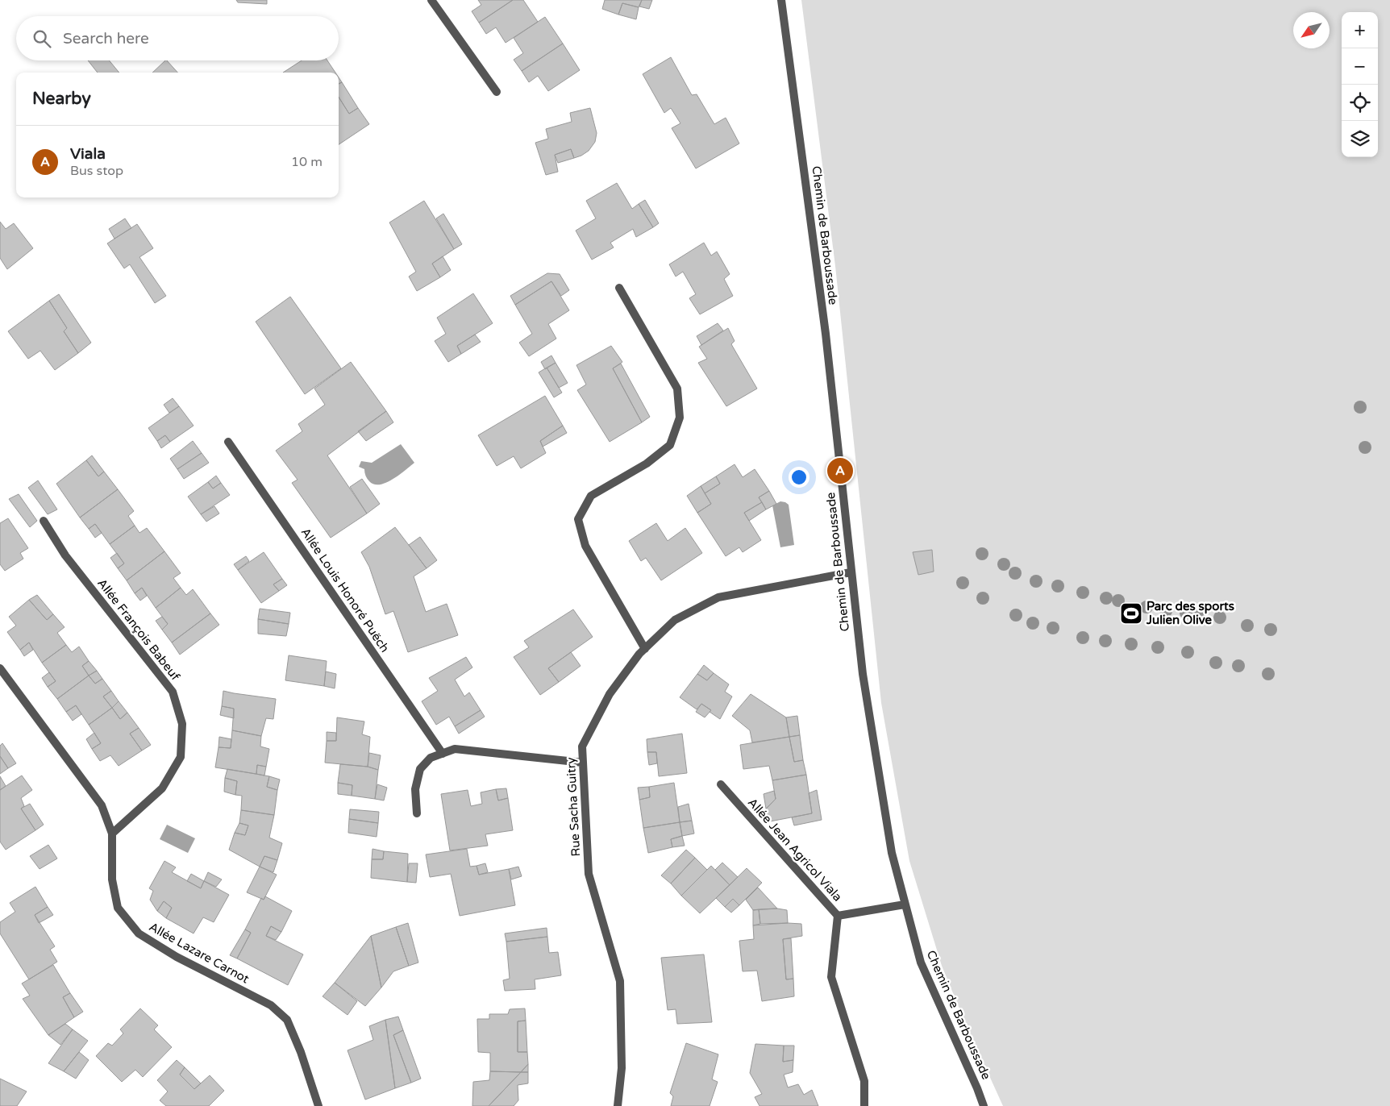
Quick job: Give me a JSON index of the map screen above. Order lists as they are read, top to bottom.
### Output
{
  "streets": {
    "street": [
      "Chemin de Barboussade",
      "Allée Louis Honoré Puëch",
      "Allée François Babeuf",
      "Rue Sacha Guitry",
      "Allée Jean Agricol Viala",
      "Allée Lazare Carnot"
    ]
  },
  "crossings": [
    ["Chemin de Barboussade", "Rue Sacha Guitry"],
    ["Chemin de Barboussade", "Allée Jean Agricol Viala"],
    ["Allée François Babeuf", "Allée Lazare Carnot"]
  ],
  "places": {
    "sports": ["Parc des sports Julien Olive"]
  },
  "north": "bottom left",
  "page": {
    "map_buttons": ["+", "−"],
    "search": "Search here",
    "heading": "Nearby",
    "list": [
      {
        "mark": "A",
        "name": "Viala",
        "note": "Bus stop",
        "value": "10 m"
      }
    ],
    "pins": "A"
  }
}
